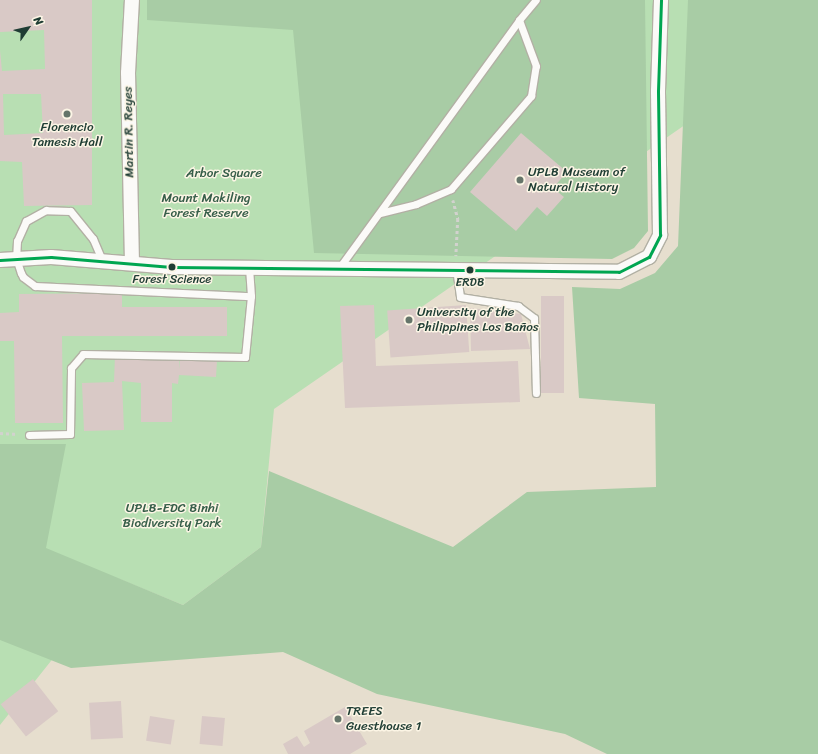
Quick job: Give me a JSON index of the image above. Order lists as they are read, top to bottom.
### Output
{
  "streets": {
    "street": ["Martin R. Reyes"]
  },
  "parks": ["Arbor Square", "Mount Makiling Forest Reserve", "UPLB-EDC Binhi Biodiversity Park"],
  "places": [
    "Florencio Tamesis Hall",
    "UPLB Museum of Natural History",
    "Forest Science",
    "ERDB",
    "University of the Philippines Los Baños",
    "TREES Guesthouse 1"
  ],
  "north": "top right"
}
